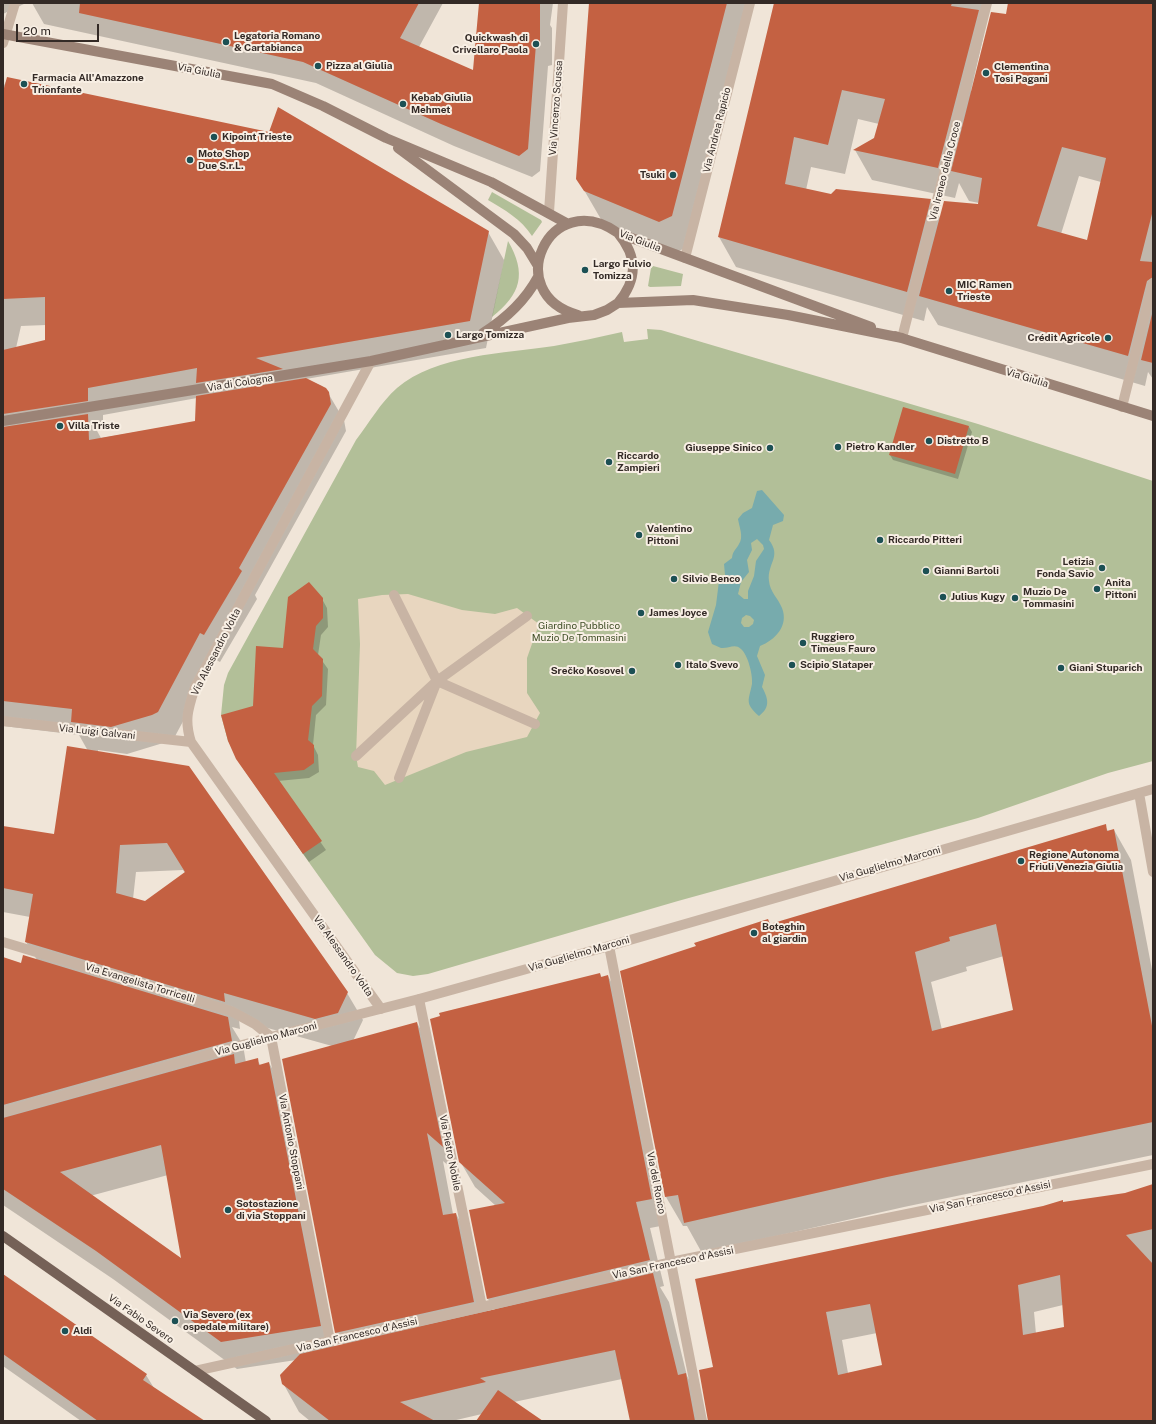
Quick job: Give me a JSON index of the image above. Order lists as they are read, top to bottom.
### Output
{
  "streets": {
    "main road": ["Via Giulia", "Via di Cologna", "Via Fabio Severo"],
    "street": [
      "Via Vincenzo Scussa",
      "Via Andrea Rapicio",
      "Via Ireneo della Croce",
      "Via Alessandro Volta",
      "Via Luigi Galvani",
      "Via Guglielmo Marconi",
      "Via Evangelista Torricelli",
      "Via Antonio Stoppani",
      "Via Pietro Nobile",
      "Via del Ronco",
      "Via San Francesco d'Assisi"
    ]
  },
  "crossings": [
    ["Via Giulia", "Via Vincenzo Scussa"],
    ["Via Giulia", "Via Andrea Rapicio"],
    ["Via Giulia", "Via Ireneo della Croce"],
    ["Via Giulia", "Via di Cologna"],
    ["Via di Cologna", "Via Alessandro Volta"],
    ["Via Alessandro Volta", "Via Luigi Galvani"],
    ["Via Alessandro Volta", "Via Guglielmo Marconi"],
    ["Via Guglielmo Marconi", "Via Evangelista Torricelli"],
    ["Via Guglielmo Marconi", "Via Antonio Stoppani"],
    ["Via Guglielmo Marconi", "Via Pietro Nobile"],
    ["Via Guglielmo Marconi", "Via del Ronco"],
    ["Via Evangelista Torricelli", "Via Antonio Stoppani"],
    ["Via Antonio Stoppani", "Via San Francesco d'Assisi"],
    ["Via Pietro Nobile", "Via San Francesco d'Assisi"],
    ["Via del Ronco", "Via San Francesco d'Assisi"],
    ["Via San Francesco d'Assisi", "Via Fabio Severo"]
  ],
  "parks": ["Giardino Pubblico Muzio De Tommasini"],
  "places": [
    "Legatoria Romano & Cartabianca",
    "Quickwash di Crivellaro Paola",
    "Pizza al Giulia",
    "Clementina Tosi Pagani",
    "Farmacia All'Amazzone Trionfante",
    "Kebab Giulia Mehmet",
    "Kipoint Trieste",
    "Moto Shop Due S.r.L.",
    "Tsuki",
    "Largo Fulvio Tomizza",
    "MIC Ramen Trieste",
    "Largo Tomizza",
    "Crédit Agricole",
    "Villa Triste",
    "Distretto B",
    "Pietro Kandler",
    "Giuseppe Sinico",
    "Riccardo Zampieri",
    "Valentino Pittoni",
    "Riccardo Pitteri",
    "Letizia Fonda Savio",
    "Gianni Bartoli",
    "Silvio Benco",
    "Anita Pittoni",
    "Julius Kugy",
    "Muzio De Tommasini",
    "James Joyce",
    "Ruggiero Timeus Fauro",
    "Italo Svevo",
    "Scipio Slataper",
    "Giani Stuparich",
    "Srečko Kosovel",
    "Regione Autonoma Friuli Venezia Giulia",
    "Boteghin al giardin",
    "Sotostazione di via Stoppani",
    "Via Severo (ex ospedale militare)",
    "Aldi"
  ],
  "scale_bar": "20 m"
}
